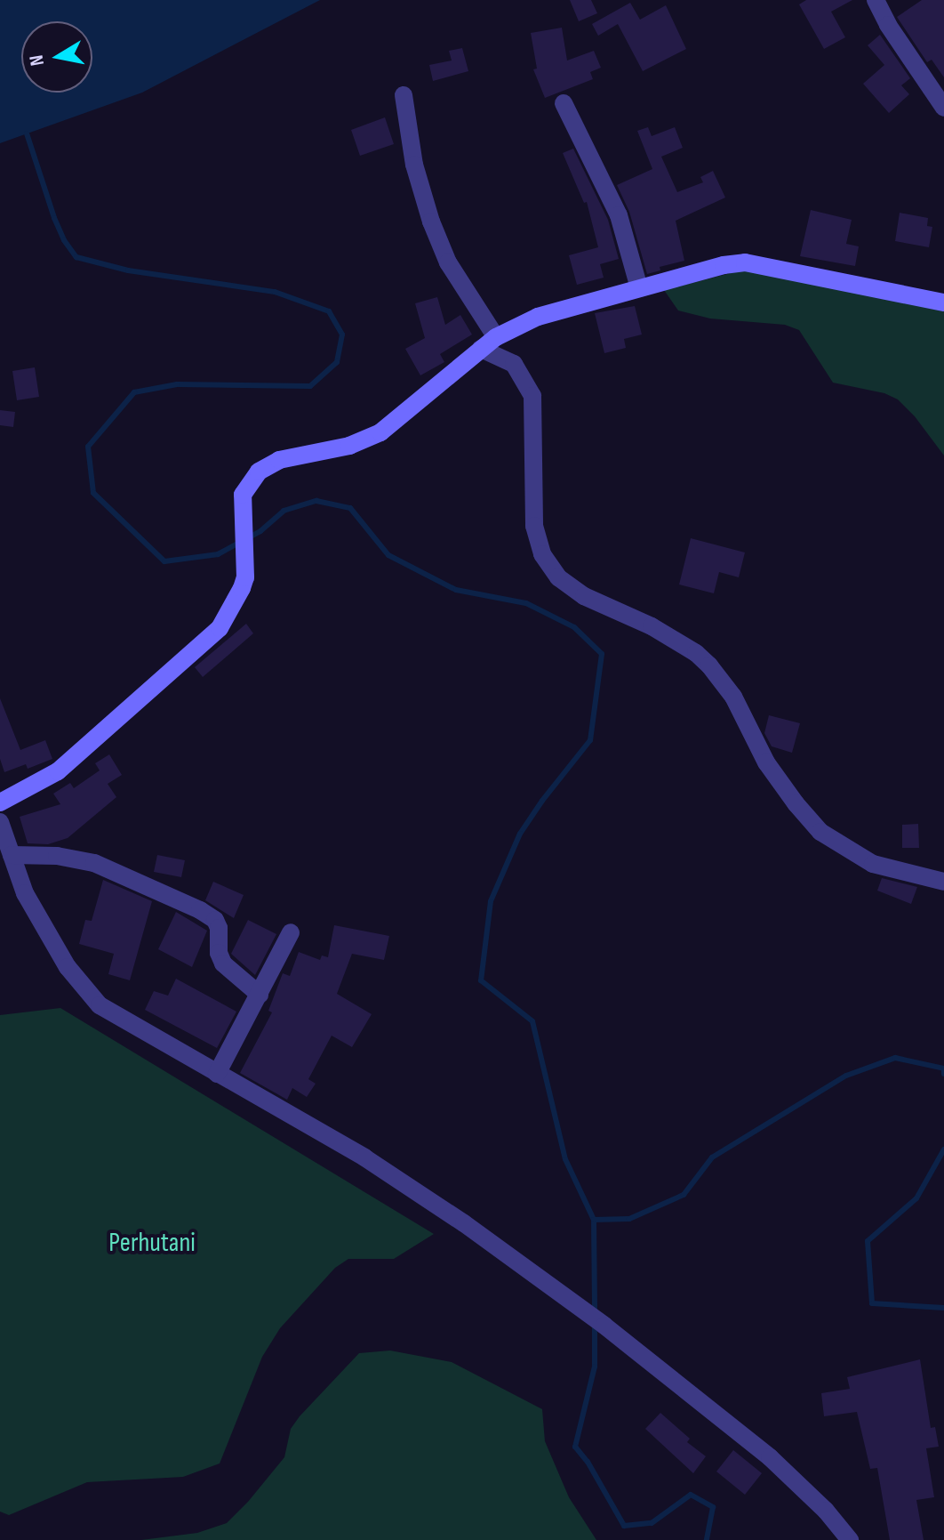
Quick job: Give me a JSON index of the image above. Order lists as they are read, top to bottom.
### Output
{
  "parks": ["Perhutani"],
  "north": "left"
}
